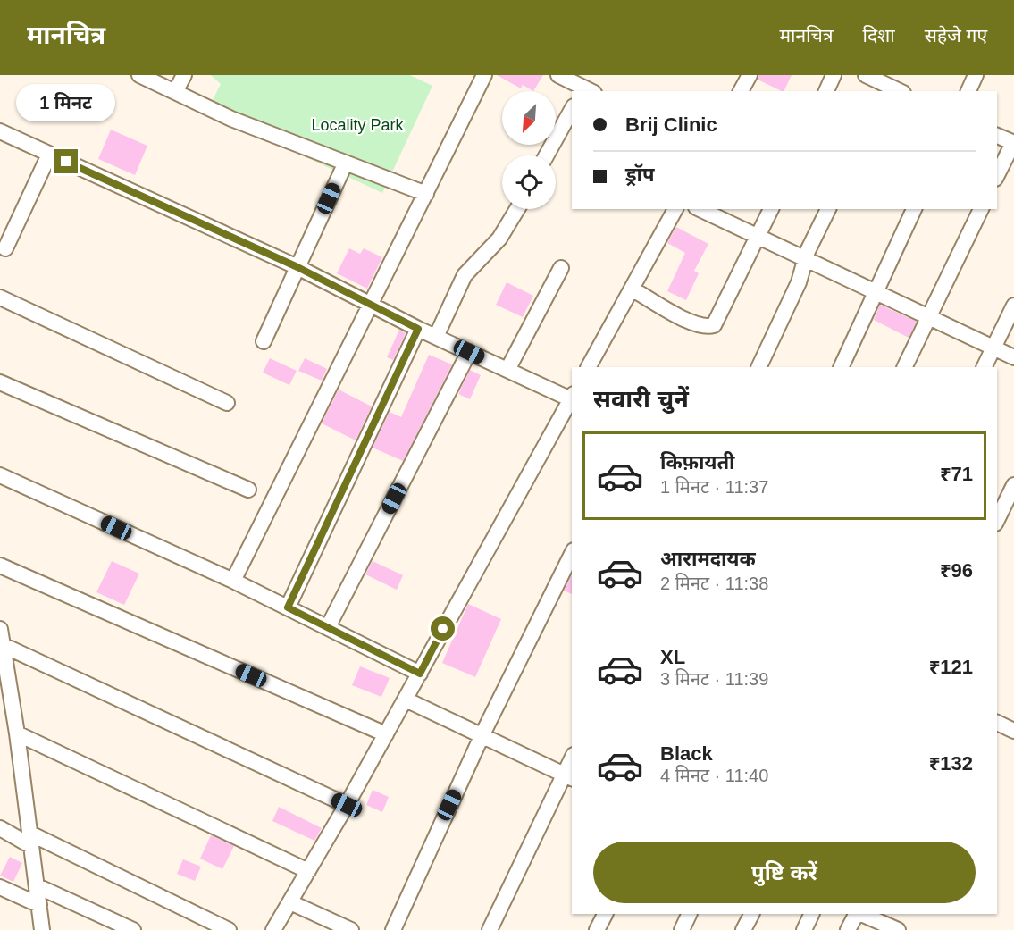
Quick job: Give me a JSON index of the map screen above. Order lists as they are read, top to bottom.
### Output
{
  "parks": ["Locality Park"],
  "north": "bottom left",
  "page": {
    "header": "मानचित्र",
    "nav": ["मानचित्र", "दिशा", "सहेजे गए"],
    "bubble": "1 मिनट",
    "banner": ["Brij Clinic", "ड्रॉप"],
    "heading": "सवारी चुनें",
    "list": [
      {
        "name": "किफ़ायती",
        "note": "1 मिनट · 11:37",
        "value": "₹71"
      },
      {
        "name": "आरामदायक",
        "note": "2 मिनट · 11:38",
        "value": "₹96"
      },
      {
        "name": "XL",
        "note": "3 मिनट · 11:39",
        "value": "₹121"
      },
      {
        "name": "Black",
        "note": "4 मिनट · 11:40",
        "value": "₹132"
      }
    ],
    "buttons": "पुष्टि करें"
  }
}
